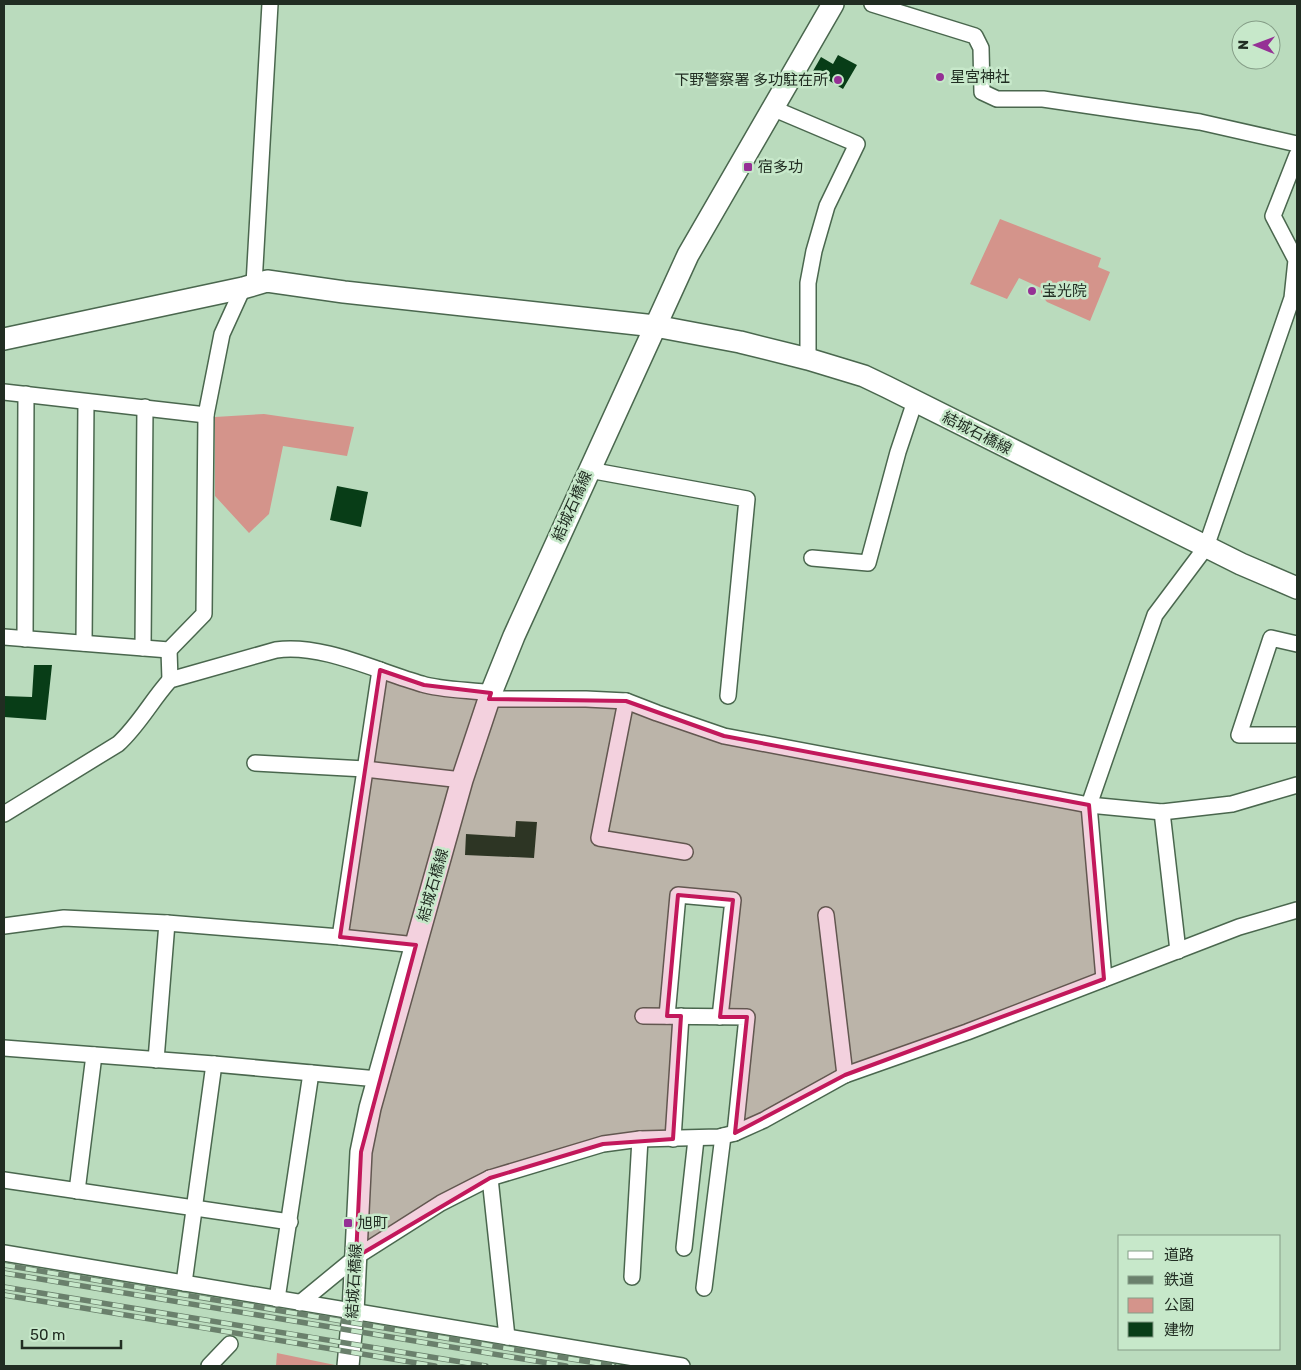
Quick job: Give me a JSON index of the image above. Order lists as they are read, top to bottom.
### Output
{
  "streets": {
    "main road": ["結城石橋線"]
  },
  "places": {
    "other": ["星宮神社", "下野警察署 多功駐在所", "宝光院"],
    "transit": ["宿多功", "旭町"]
  },
  "legend": [
    "道路",
    "鉄道",
    "公園",
    "建物"
  ],
  "scale_bar": "50 m",
  "north": "left"
}
